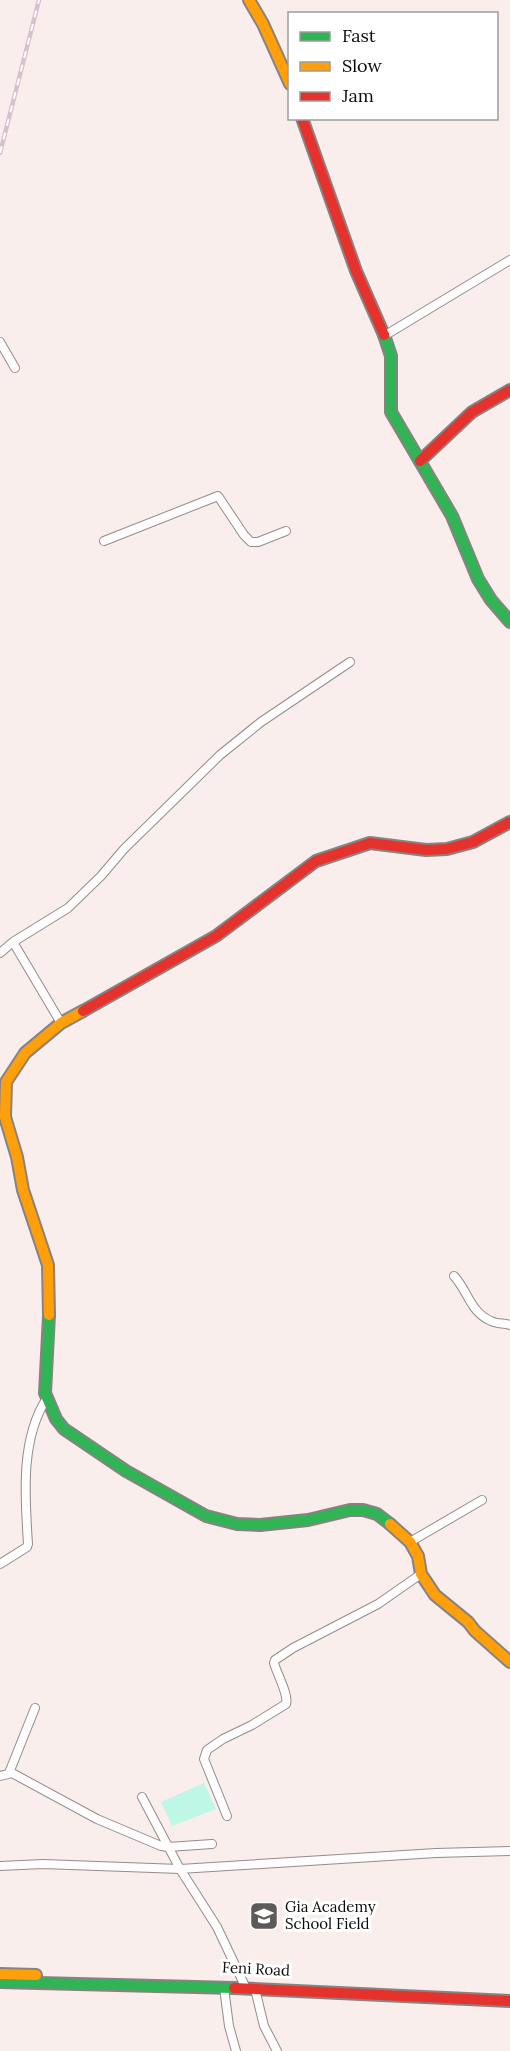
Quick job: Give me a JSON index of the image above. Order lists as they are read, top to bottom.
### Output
{
  "streets": {
    "main road": ["Feni Road"]
  },
  "places": {
    "school or university": ["Gia Academy School Field"]
  },
  "legend": ["Fast", "Slow", "Jam"]
}
